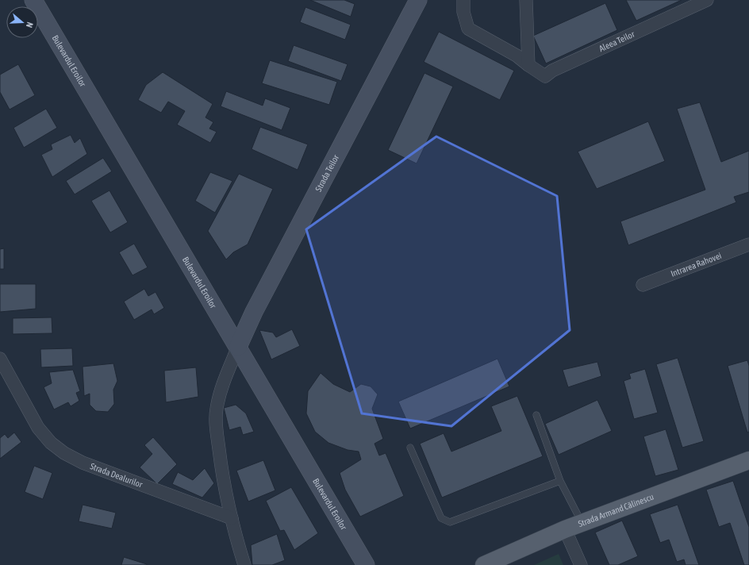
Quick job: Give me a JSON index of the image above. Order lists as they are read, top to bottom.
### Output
{
  "streets": {
    "main road": ["Strada Armand Călinescu"],
    "street": [
      "Aleea Teilor",
      "Bulevardul Eroilor",
      "Strada Teilor",
      "Intrarea Rahovei",
      "Strada Dealurilor"
    ]
  },
  "crossings": [
    ["Bulevardul Eroilor", "Strada Teilor"]
  ],
  "north": "right"
}
